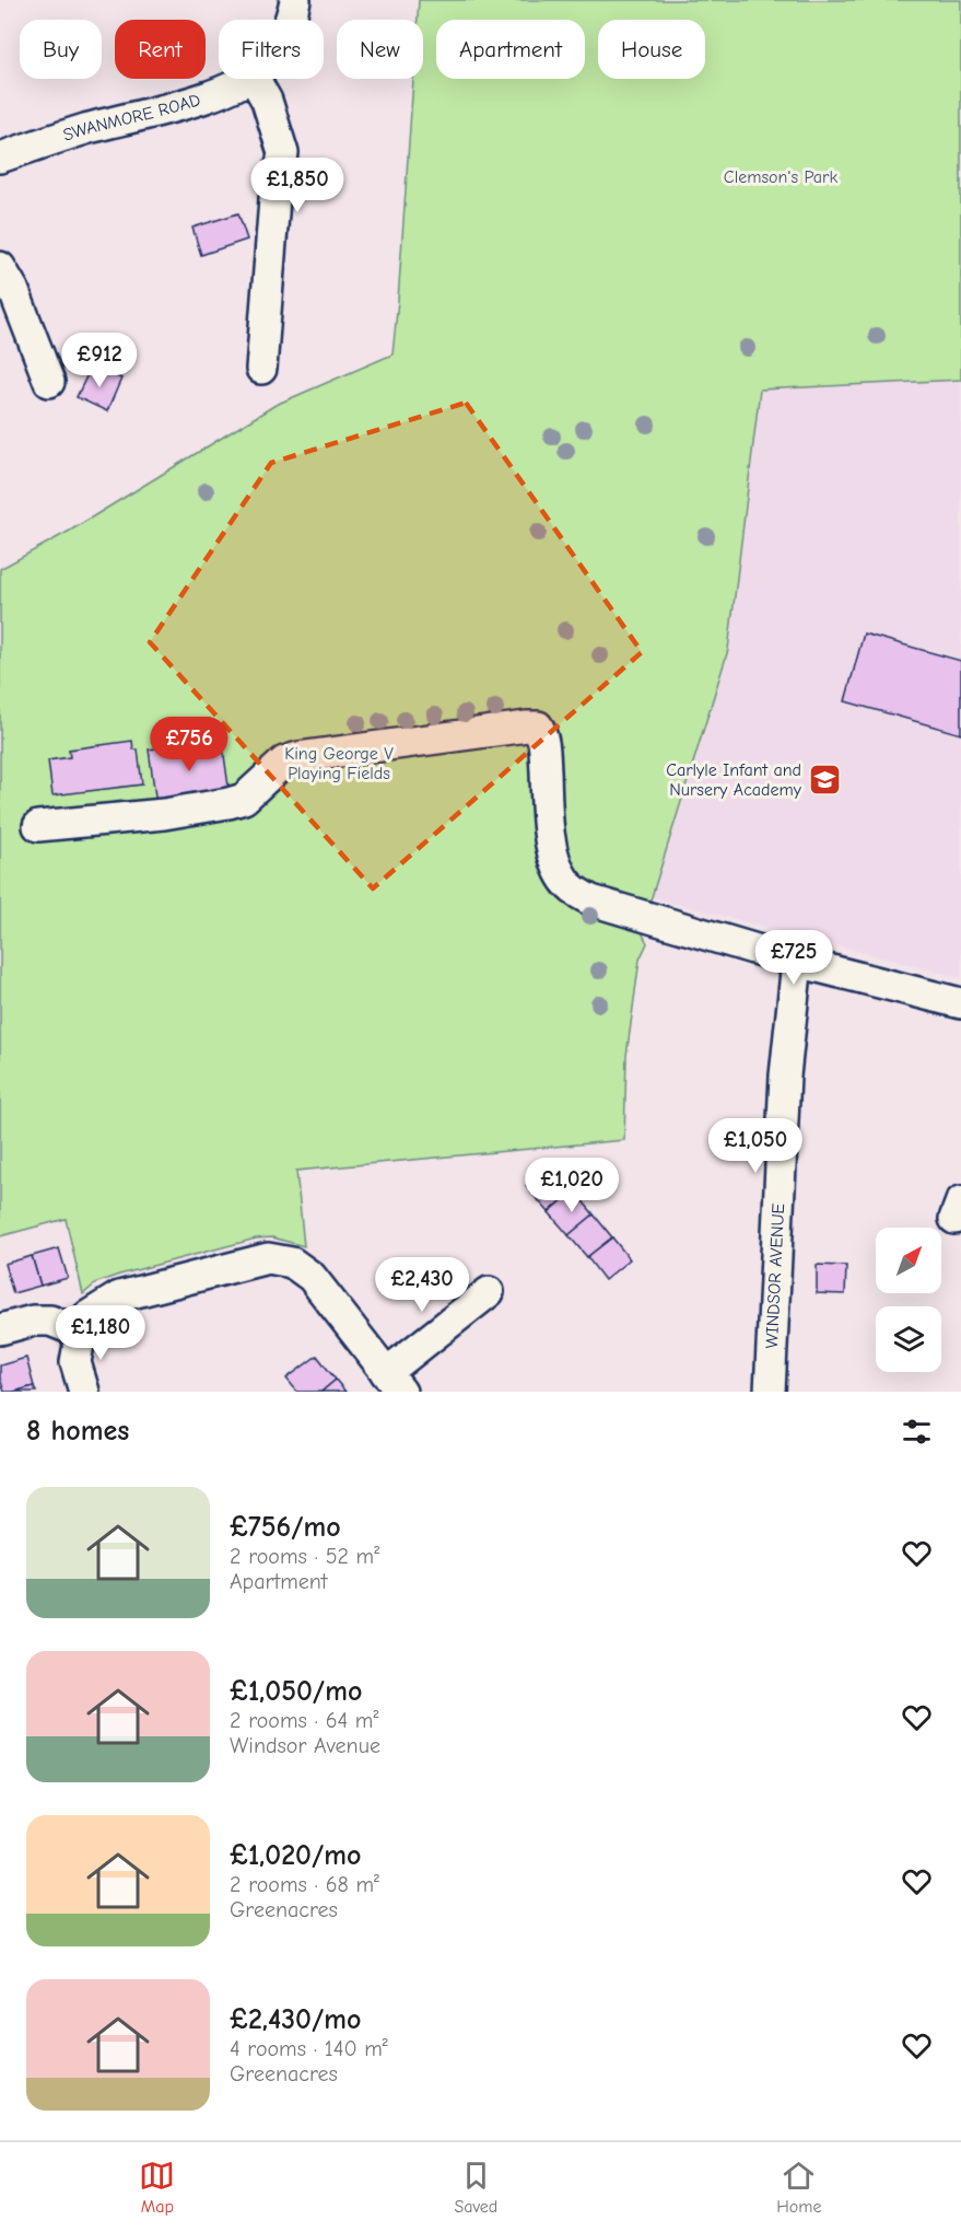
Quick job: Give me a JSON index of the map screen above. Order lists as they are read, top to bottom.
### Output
{
  "streets": {
    "street": ["SWANMORE ROAD", "WINDSOR AVENUE"]
  },
  "parks": ["Clemson's Park", "King George V Playing Fields"],
  "places": {
    "school or university": ["Carlyle Infant and Nursery Academy"]
  },
  "north": "top right",
  "page": {
    "chip": [
      "Buy",
      "Rent",
      "Filters",
      "New",
      "Apartment",
      "House"
    ],
    "price": [
      "£1,850",
      "£912",
      "£756",
      "£725",
      "£1,050",
      "£1,020",
      "£2,430",
      "£1,180"
    ],
    "heading": "8 homes",
    "list": [
      {
        "name": "£756/mo",
        "note": "2 rooms · 52 m² · Apartment"
      },
      {
        "name": "£1,050/mo",
        "note": "2 rooms · 64 m² · Windsor Avenue"
      },
      {
        "name": "£1,020/mo",
        "note": "2 rooms · 68 m² · Greenacres"
      },
      {
        "name": "£2,430/mo",
        "note": "4 rooms · 140 m² · Greenacres"
      }
    ],
    "tabs": ["Map", "Saved", "Home"]
  }
}
